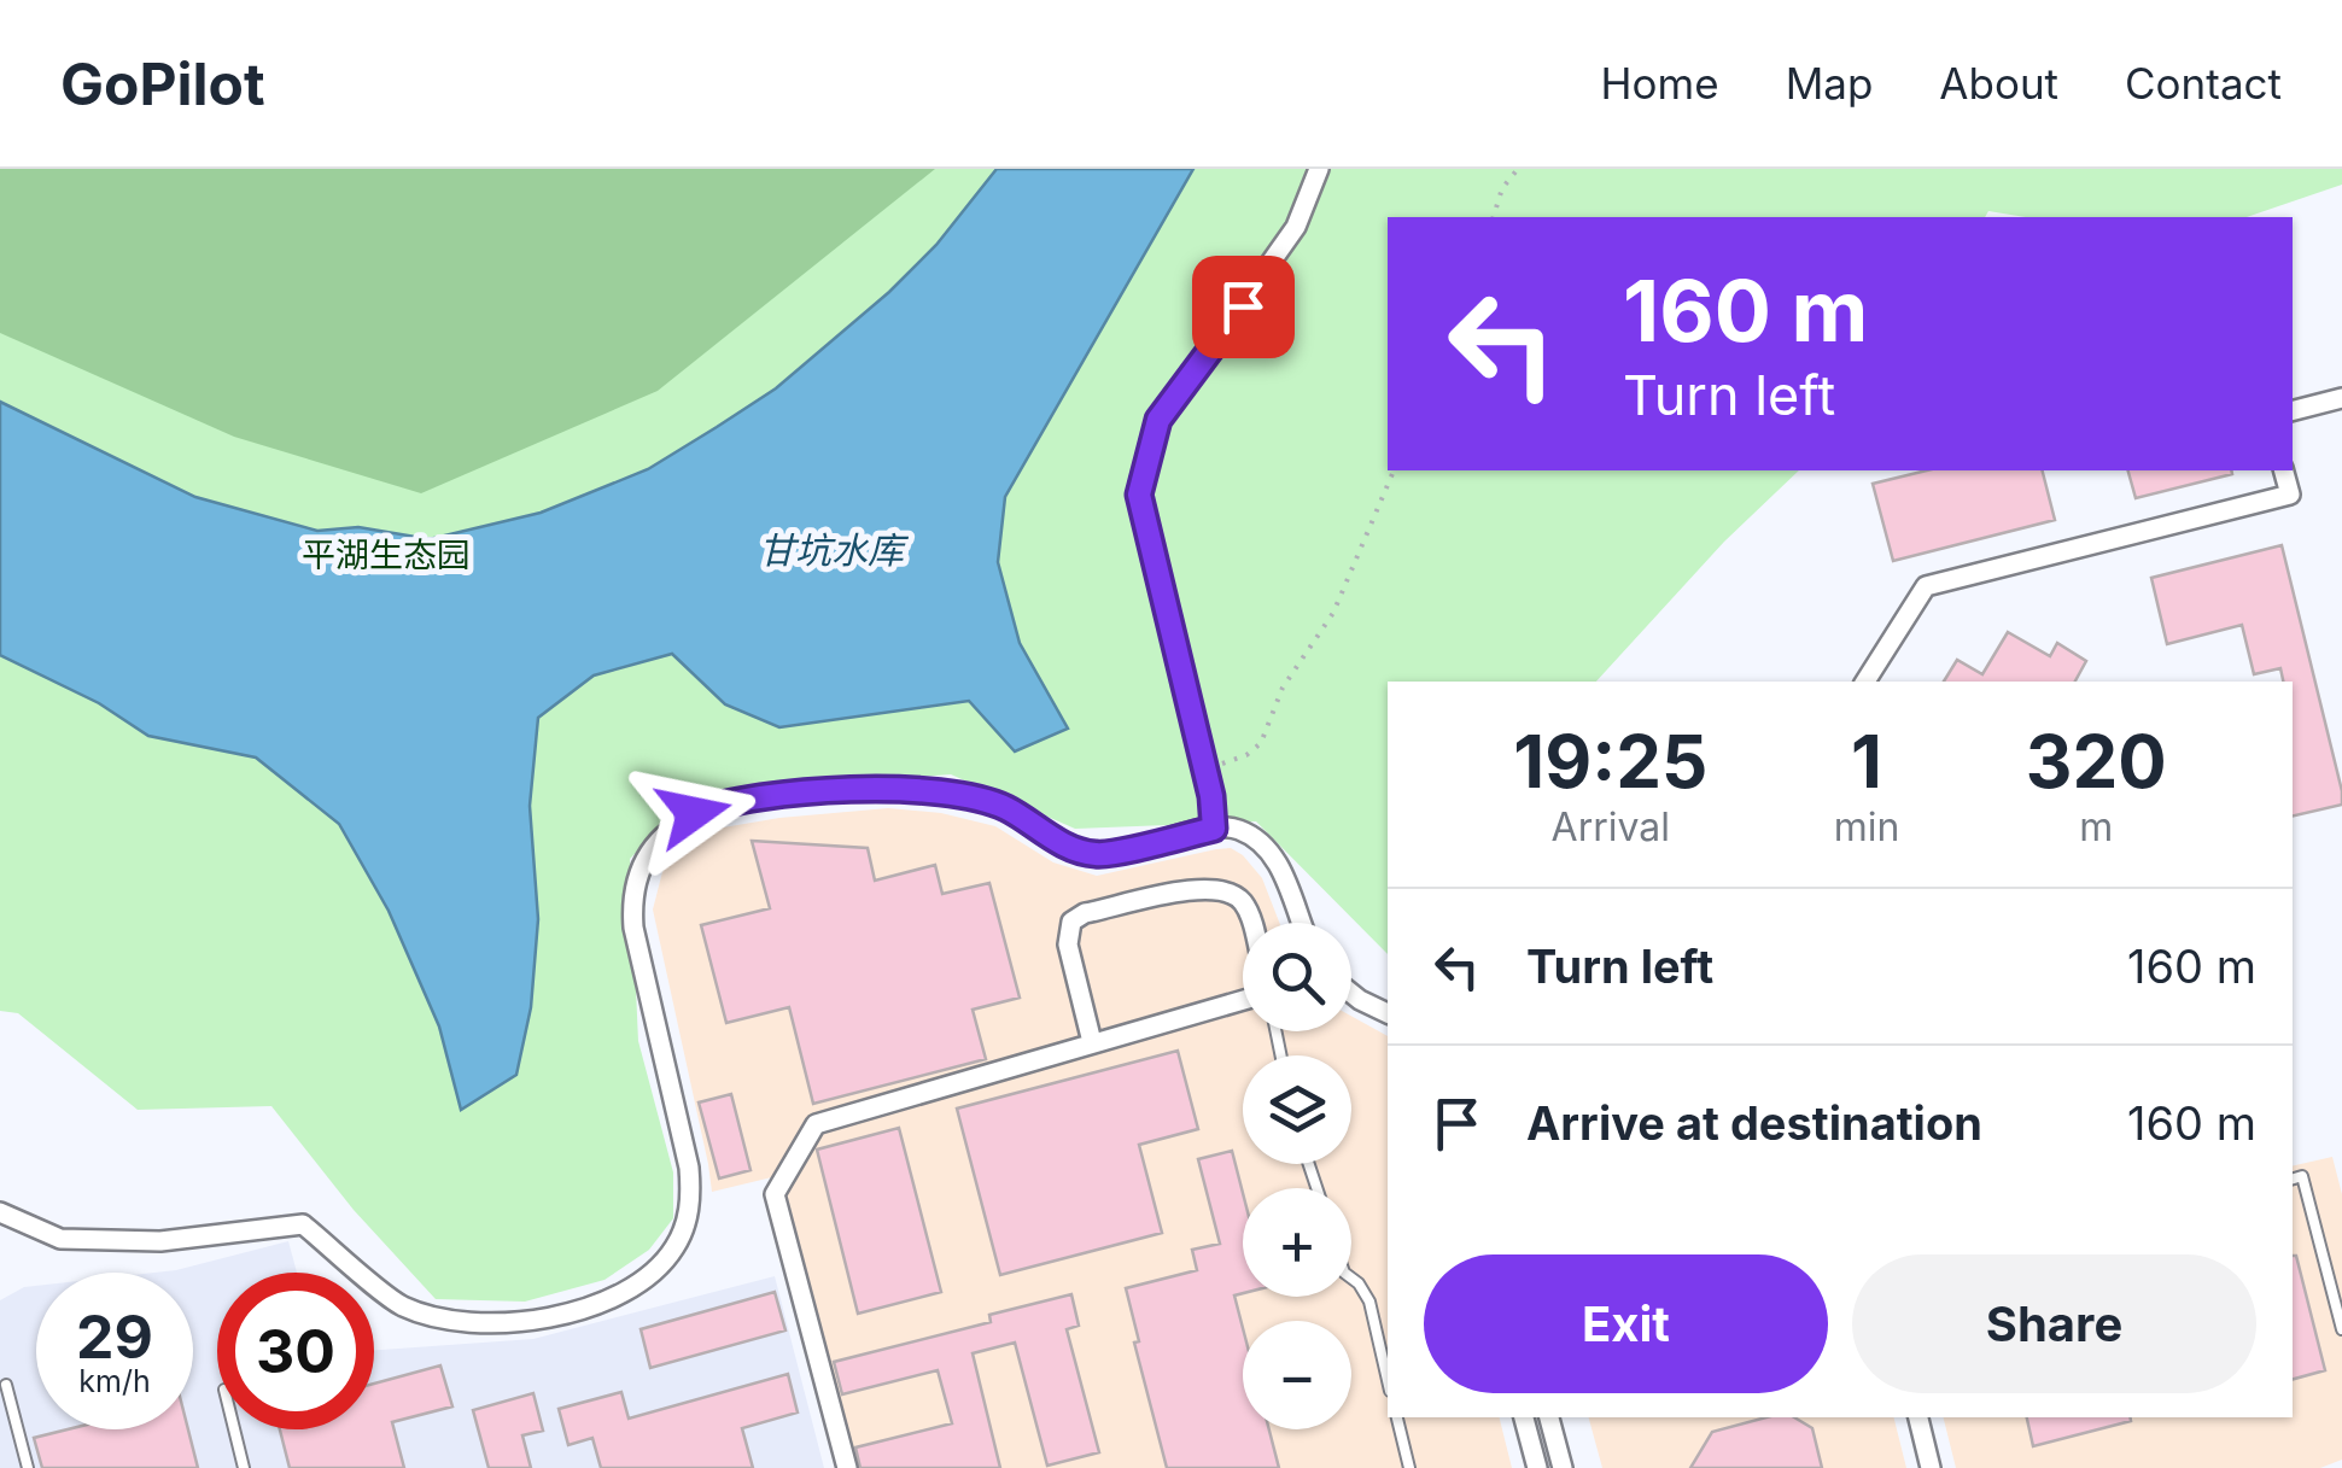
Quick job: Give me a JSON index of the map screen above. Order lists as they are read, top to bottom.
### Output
{
  "water": ["甘坑水库"],
  "parks": ["平湖生态园"],
  "page": {
    "header": "GoPilot",
    "nav": [
      "Home",
      "Map",
      "About",
      "Contact"
    ],
    "turn": ["160 m", "Turn left"],
    "eta": [
      "19:25",
      "Arrival",
      "1",
      "min",
      "320",
      "m"
    ],
    "list": [
      {
        "name": "Turn left",
        "value": "160 m"
      },
      {
        "name": "Arrive at destination",
        "value": "160 m"
      }
    ],
    "map_buttons": ["+", "−"],
    "buttons": ["Exit", "Share"],
    "speed": "29 km/h",
    "limit": "30"
  }
}
